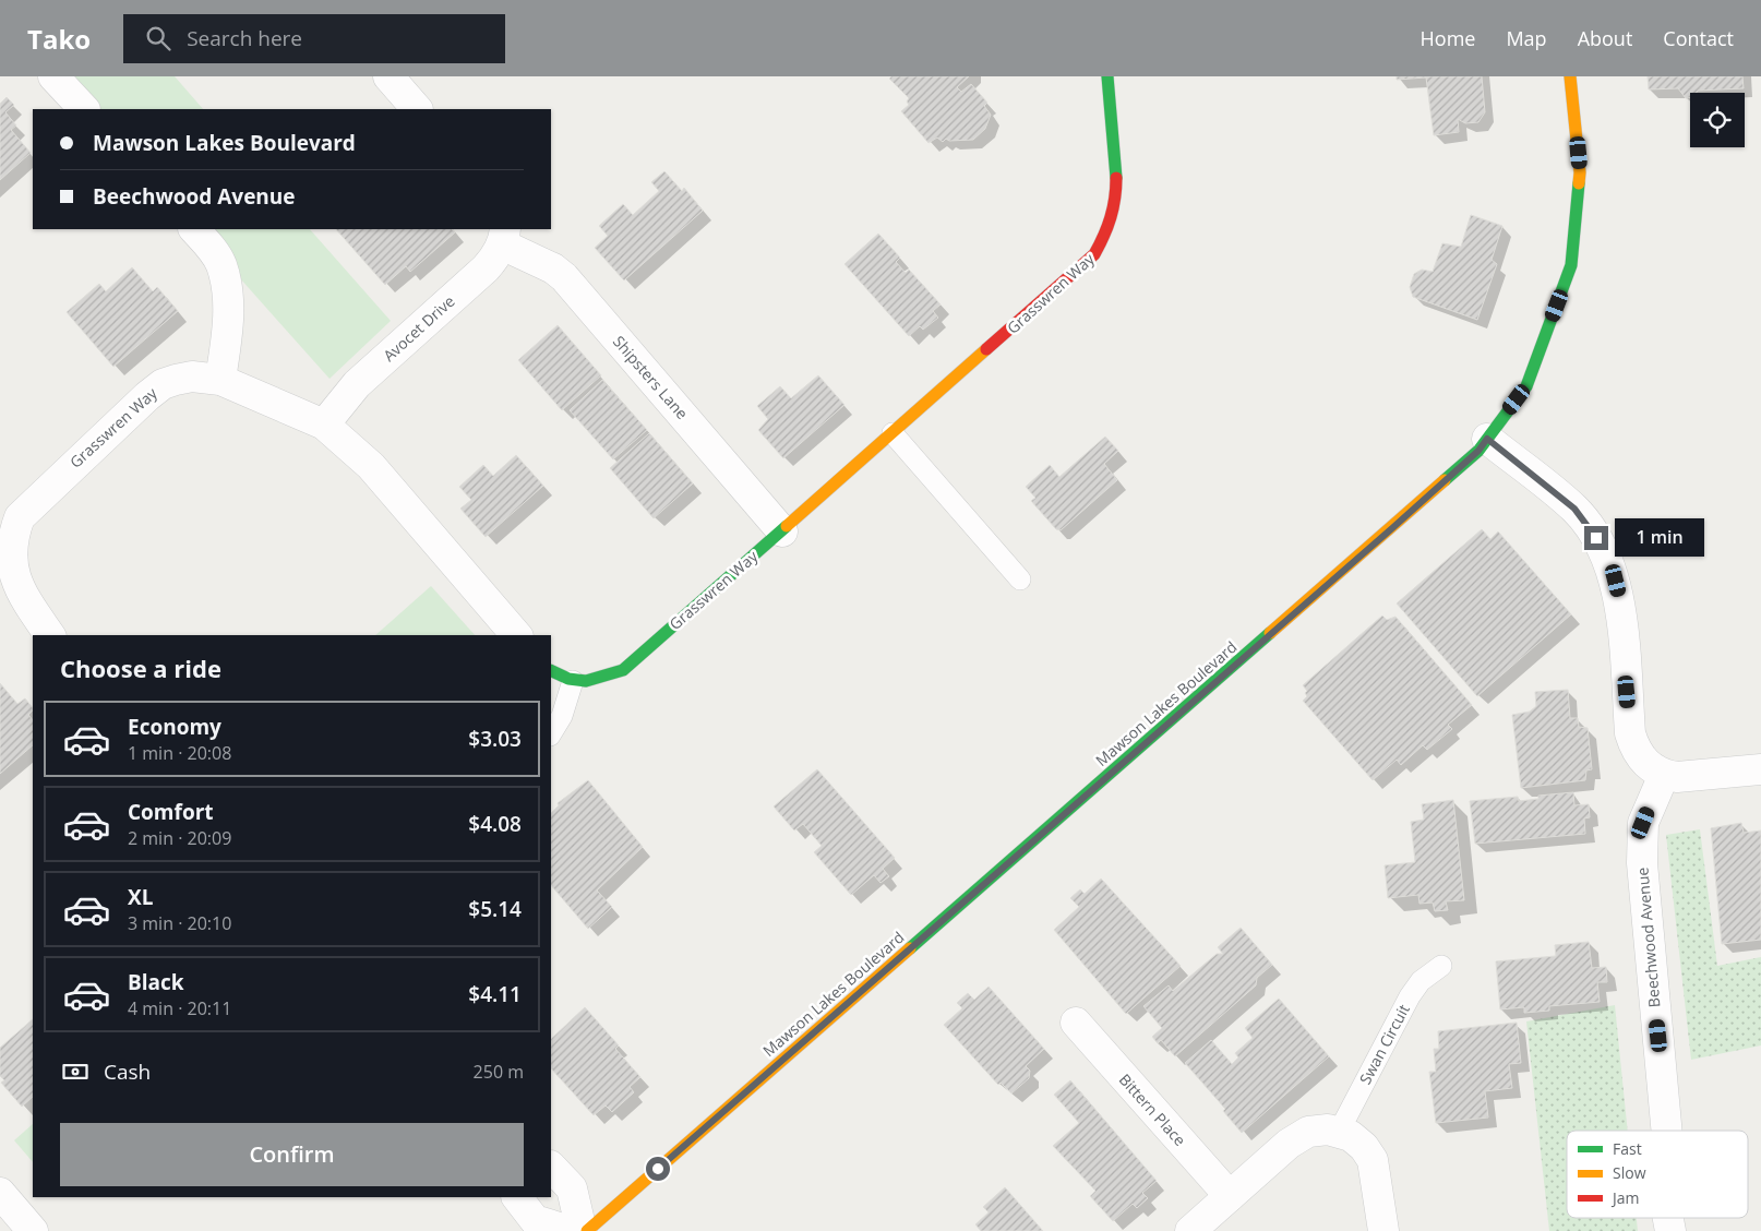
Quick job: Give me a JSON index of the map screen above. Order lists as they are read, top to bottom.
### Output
{
  "streets": {
    "street": [
      "Grasswren Way",
      "Avocet Drive",
      "Shipsters Lane",
      "Mawson Lakes Boulevard",
      "Beechwood Avenue",
      "Bittern Place"
    ],
    "lane": ["Swan Circuit"]
  },
  "crossings": [
    ["Grasswren Way", "Avocet Drive"],
    ["Grasswren Way", "Shipsters Lane"],
    ["Avocet Drive", "Shipsters Lane"]
  ],
  "legend": ["Fast", "Slow", "Jam"],
  "page": {
    "header": "Tako",
    "search": "Search here",
    "nav": [
      "Home",
      "Map",
      "About",
      "Contact"
    ],
    "banner": ["Mawson Lakes Boulevard", "Beechwood Avenue"],
    "bubble": "1 min",
    "heading": "Choose a ride",
    "list": [
      {
        "name": "Economy",
        "note": "1 min · 20:08",
        "value": "$3.03"
      },
      {
        "name": "Comfort",
        "note": "2 min · 20:09",
        "value": "$4.08"
      },
      {
        "name": "XL",
        "note": "3 min · 20:10",
        "value": "$5.14"
      },
      {
        "name": "Black",
        "note": "4 min · 20:11",
        "value": "$4.11"
      }
    ],
    "pay": ["Cash", "250 m"],
    "buttons": "Confirm"
  }
}
